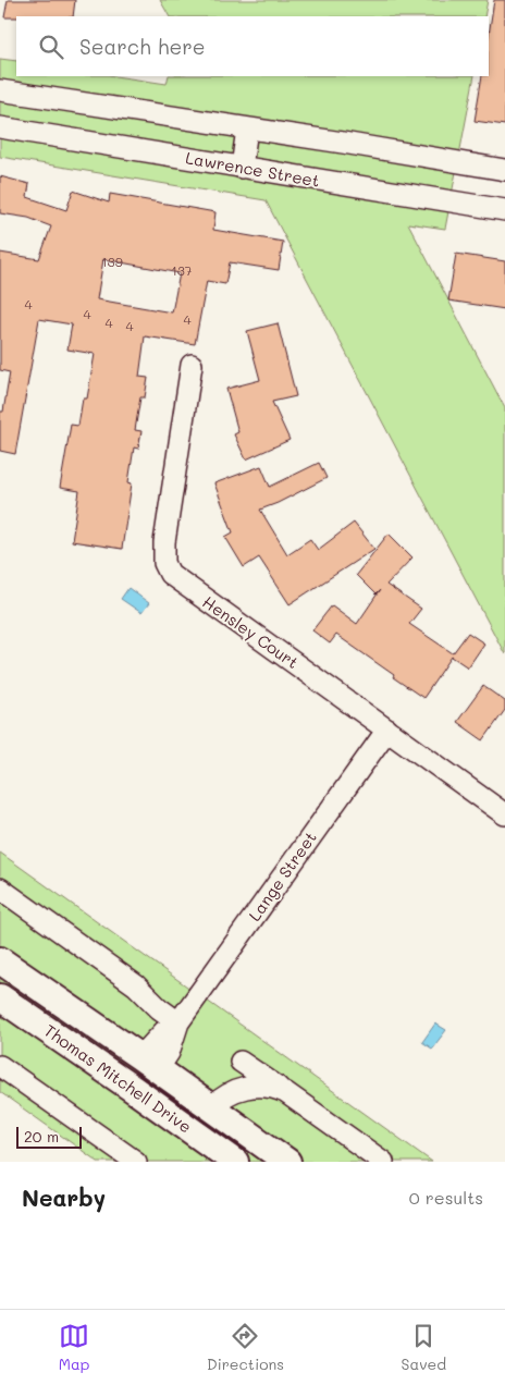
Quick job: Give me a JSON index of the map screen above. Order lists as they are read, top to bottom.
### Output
{
  "streets": {
    "main road": ["Thomas Mitchell Drive"],
    "street": ["Lawrence Street", "Hensley Court", "Lange Street"]
  },
  "crossings": [
    ["Hensley Court", "Lange Street"],
    ["Lange Street", "Thomas Mitchell Drive"]
  ],
  "house_numbers": [
    "139",
    "137",
    "4",
    "4",
    "4",
    "4",
    "4"
  ],
  "scale_bar": "20 m",
  "page": {
    "search": "Search here",
    "scale": "20 m",
    "heading": ["Nearby", "0 results"],
    "nav": ["Map", "Directions", "Saved"]
  }
}
